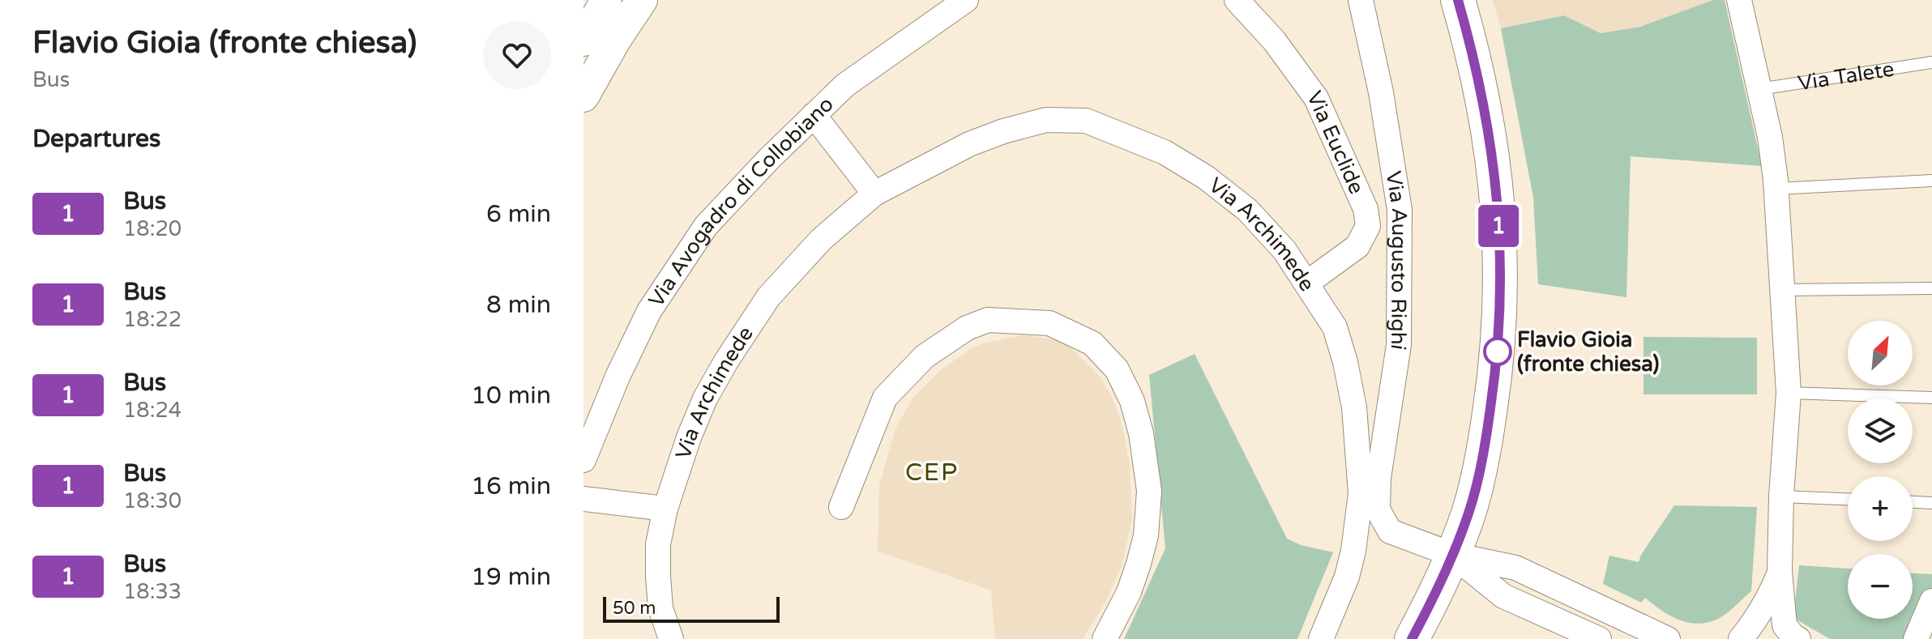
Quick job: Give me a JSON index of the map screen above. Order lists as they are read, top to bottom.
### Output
{
  "streets": {
    "street": [
      "Via Euclide",
      "Via Avogadro di Collobiano",
      "Via Archimede",
      "Via Augusto Righi"
    ],
    "lane": ["Via Talete"]
  },
  "crossings": [
    ["Via Euclide", "Via Archimede"]
  ],
  "districts": ["CEP"],
  "places": ["Flavio Gioia (fronte chiesa)"],
  "lines": ["bus line 1"],
  "scale_bar": "50 m",
  "north": "top right",
  "page": {
    "heading": [
      ["Flavio Gioia (fronte chiesa)", "Bus"],
      "Departures"
    ],
    "on_map": "1",
    "list": [
      {
        "mark": "1",
        "name": "Bus",
        "note": "18:20",
        "value": "6 min"
      },
      {
        "mark": "1",
        "name": "Bus",
        "note": "18:22",
        "value": "8 min"
      },
      {
        "mark": "1",
        "name": "Bus",
        "note": "18:24",
        "value": "10 min"
      },
      {
        "mark": "1",
        "name": "Bus",
        "note": "18:30",
        "value": "16 min"
      },
      {
        "mark": "1",
        "name": "Bus",
        "note": "18:33",
        "value": "19 min"
      }
    ],
    "map_buttons": ["+", "−"],
    "scale": "50 m"
  }
}
